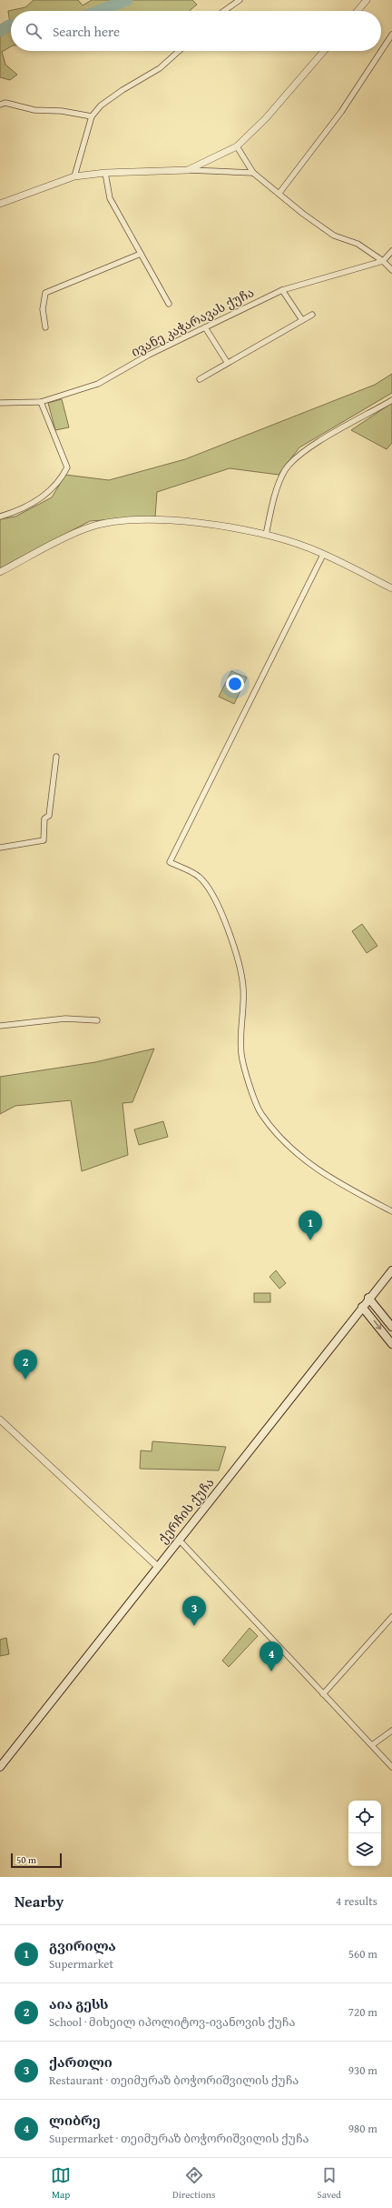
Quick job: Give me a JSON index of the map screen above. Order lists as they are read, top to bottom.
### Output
{
  "streets": {
    "main road": ["ქერჩის ქუჩა"],
    "street": ["ივანე კაჭარავას ქუჩა"]
  },
  "scale_bar": "50 m",
  "page": {
    "search": "Search here",
    "pins": [
      "1",
      "2",
      "3",
      "4"
    ],
    "scale": "50 m",
    "heading": ["Nearby", "4 results"],
    "list": [
      {
        "mark": "1",
        "name": "გვირილა",
        "note": "Supermarket",
        "value": "560 m"
      },
      {
        "mark": "2",
        "name": "აია გესს",
        "note": "School · მიხეილ იპოლიტოვ-ივანოვის ქუჩა",
        "value": "720 m"
      },
      {
        "mark": "3",
        "name": "ქართლი",
        "note": "Restaurant · თეიმურაზ ბოჭორიშვილის ქუჩა",
        "value": "930 m"
      },
      {
        "mark": "4",
        "name": "ლიბრე",
        "note": "Supermarket · თეიმურაზ ბოჭორიშვილის ქუჩა",
        "value": "980 m"
      }
    ],
    "nav": ["Map", "Directions", "Saved"]
  }
}
